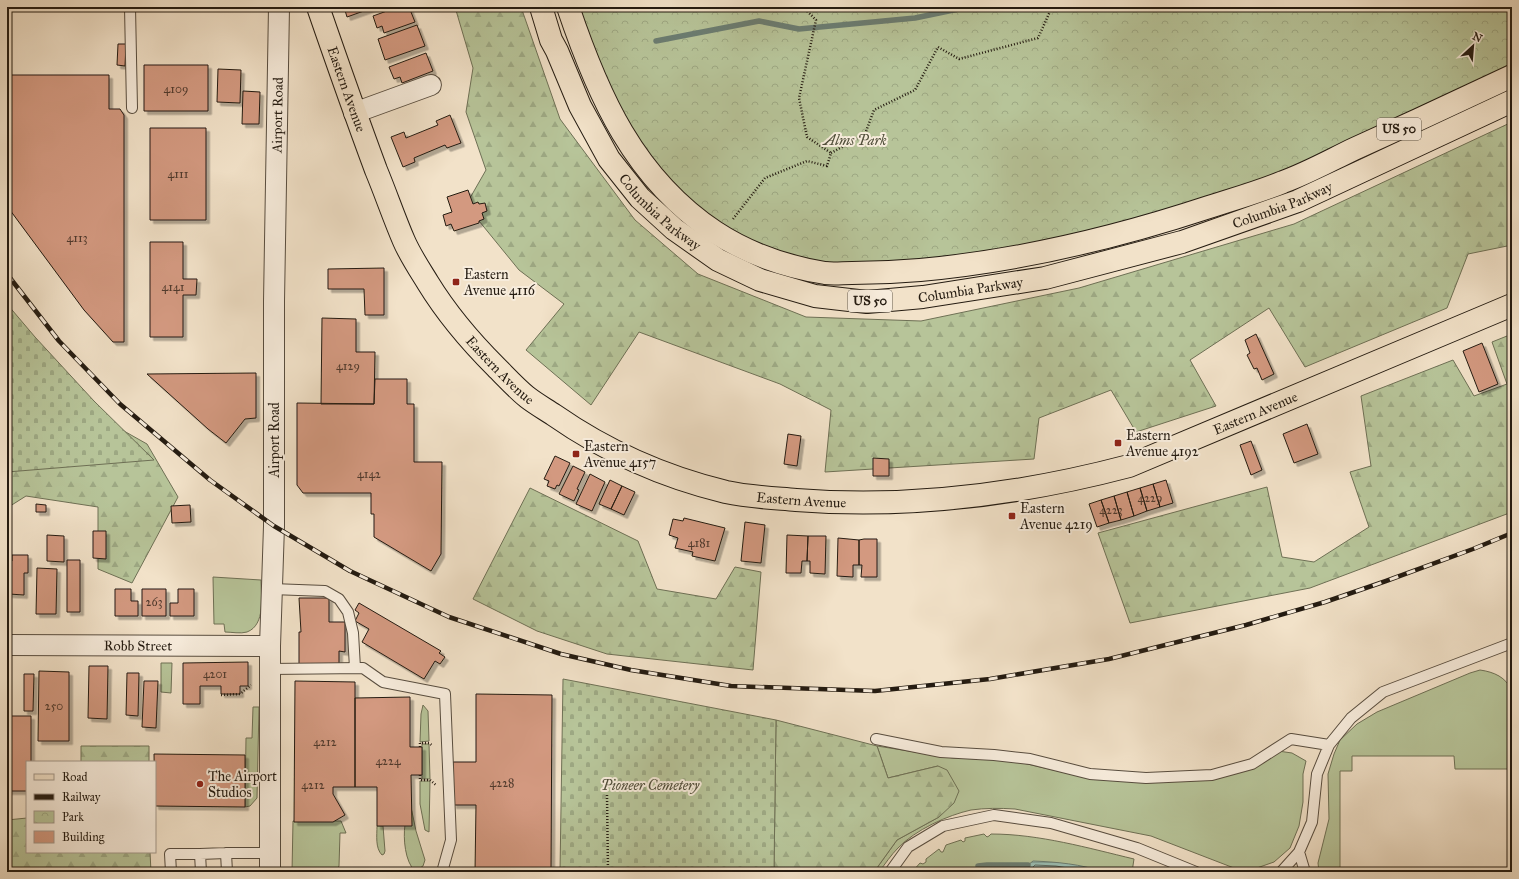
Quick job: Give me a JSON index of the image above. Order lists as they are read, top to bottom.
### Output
{
  "streets": {
    "main road": ["Eastern Avenue", "US 50", "Columbia Parkway"],
    "street": ["Airport Road", "Robb Street"]
  },
  "crossings": [
    ["Airport Road", "Robb Street"]
  ],
  "parks": ["Alms Park", "Pioneer Cemetery"],
  "places": {
    "transit": [
      "Eastern Avenue 4116",
      "Eastern Avenue 4192",
      "Eastern Avenue 4157",
      "Eastern Avenue 4219"
    ],
    "other": ["The Airport Studios"]
  },
  "house_numbers": [
    "4109",
    "4111",
    "4113",
    "4141",
    "4129",
    "4142",
    "4229",
    "4223",
    "4181",
    "263",
    "4201",
    "250",
    "4212",
    "4224",
    "4228",
    "4212"
  ],
  "legend": [
    "Road",
    "Railway",
    "Park",
    "Building"
  ],
  "north": "top right"
}
